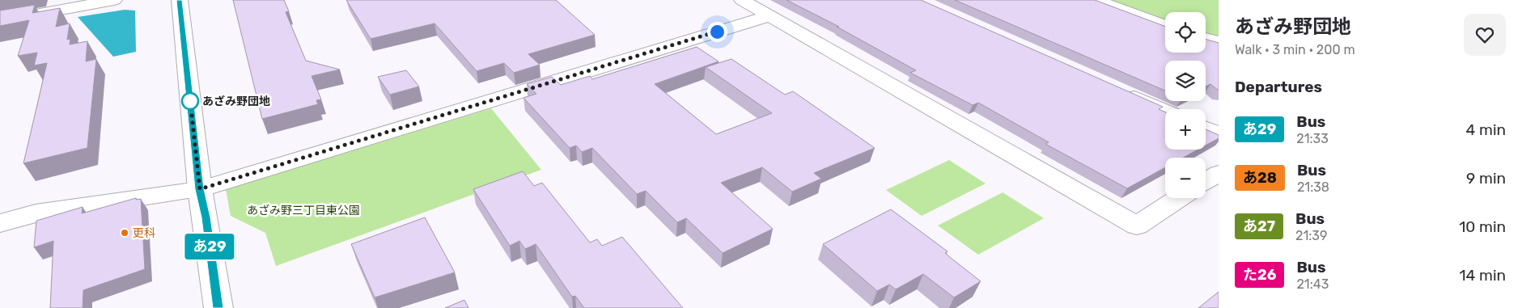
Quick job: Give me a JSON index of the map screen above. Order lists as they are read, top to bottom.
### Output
{
  "parks": ["あざみ野三丁目東公園"],
  "places": ["あざみ野団地", "更科"],
  "lines": ["bus line あ29"],
  "page": {
    "on_map": "あ29",
    "heading": [
      ["あざみ野団地", "Walk · 3 min · 200 m"],
      "Departures"
    ],
    "map_buttons": ["+", "−"],
    "list": [
      {
        "mark": "あ29",
        "name": "Bus",
        "note": "21:33",
        "value": "4 min"
      },
      {
        "mark": "あ28",
        "name": "Bus",
        "note": "21:38",
        "value": "9 min"
      },
      {
        "mark": "あ27",
        "name": "Bus",
        "note": "21:39",
        "value": "10 min"
      },
      {
        "mark": "た26",
        "name": "Bus",
        "note": "21:43",
        "value": "14 min"
      }
    ]
  }
}
